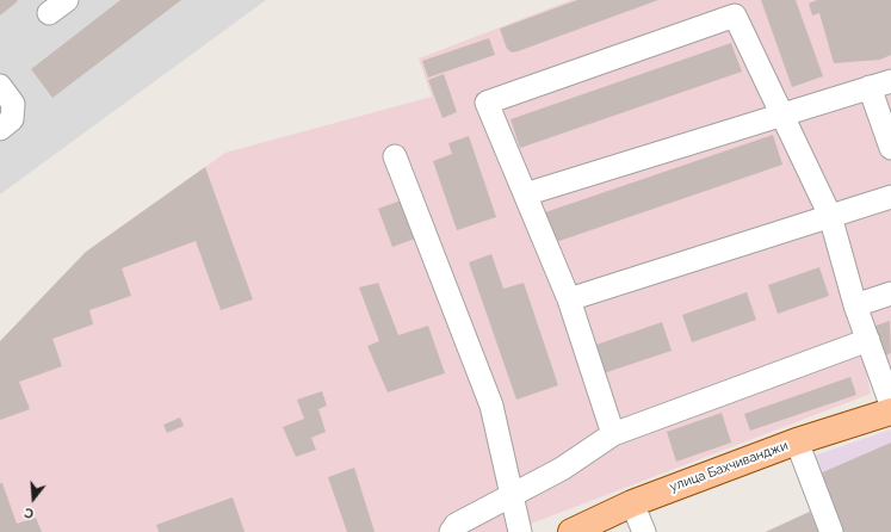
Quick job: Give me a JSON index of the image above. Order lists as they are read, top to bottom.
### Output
{
  "streets": {
    "main road": ["улица Бахчиванджи"]
  },
  "north": "bottom"
}
